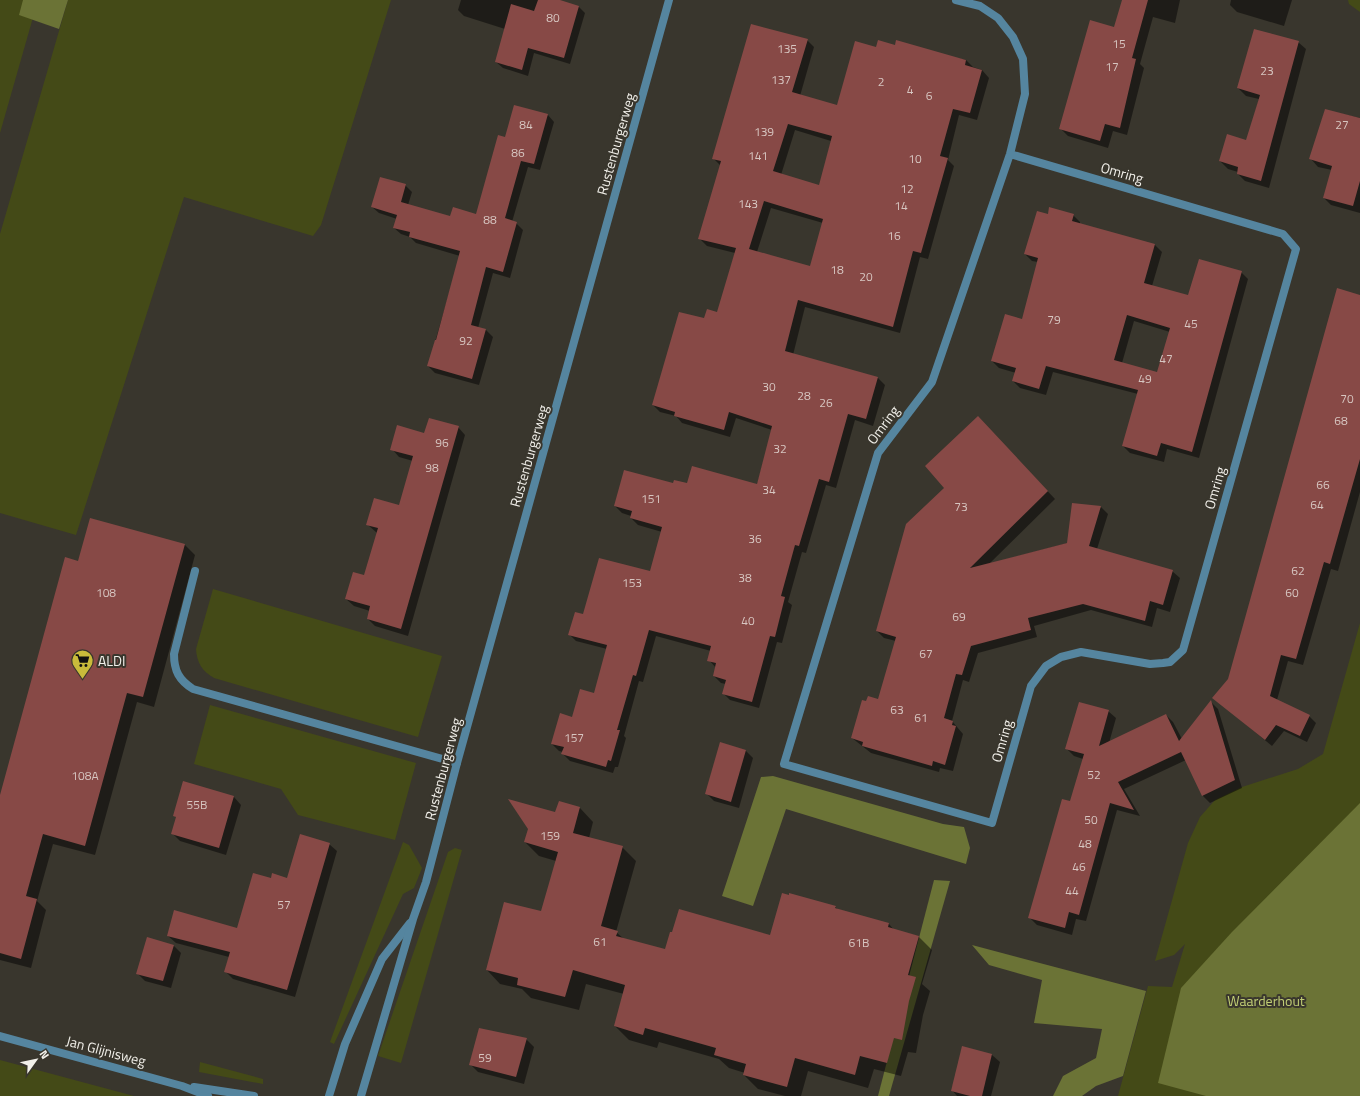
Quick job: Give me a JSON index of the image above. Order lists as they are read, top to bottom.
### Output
{
  "streets": {
    "street": ["Rustenburgerweg", "Omring", "Jan Glijnisweg"]
  },
  "parks": ["Waarderhout"],
  "places": {
    "supermarket": ["ALDI"]
  },
  "house_numbers": [
    "80",
    "15",
    "135",
    "17",
    "23",
    "137",
    "2",
    "4",
    "6",
    "84",
    "27",
    "139",
    "86",
    "141",
    "10",
    "12",
    "143",
    "14",
    "88",
    "16",
    "18",
    "20",
    "79",
    "45",
    "92",
    "47",
    "49",
    "30",
    "28",
    "70",
    "26",
    "68",
    "96",
    "32",
    "98",
    "66",
    "34",
    "151",
    "64",
    "73",
    "36",
    "62",
    "38",
    "153",
    "108",
    "60",
    "69",
    "40",
    "67",
    "63",
    "61",
    "157",
    "52",
    "108A",
    "55B",
    "50",
    "159",
    "48",
    "46",
    "44",
    "57",
    "61",
    "61B",
    "59"
  ],
  "north": "top right"
}
